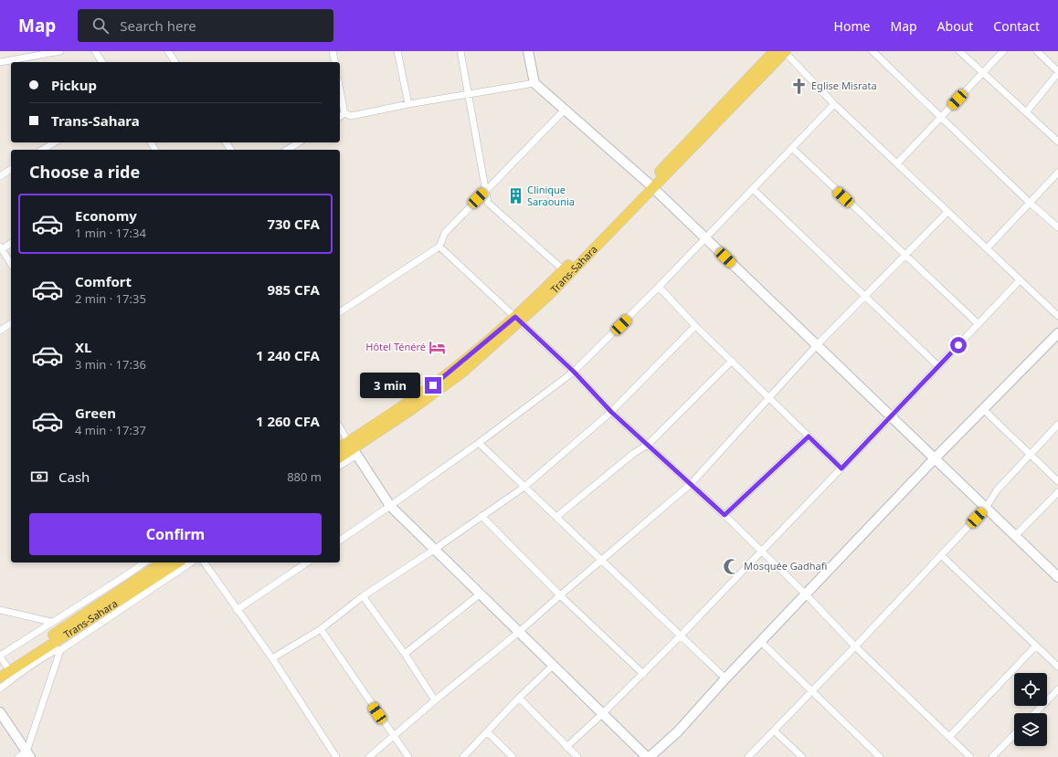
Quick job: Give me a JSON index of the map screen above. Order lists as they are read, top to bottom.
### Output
{
  "streets": {
    "main road": ["Trans-Sahara"]
  },
  "places": {
    "church": ["Eglise Misrata"],
    "building": ["Clinique Saraounia"],
    "hotel": ["Hôtel Ténéré"],
    "mosque": ["Mosquée Gadhafi"]
  },
  "page": {
    "header": "Map",
    "search": "Search here",
    "nav": [
      "Home",
      "Map",
      "About",
      "Contact"
    ],
    "banner": ["Pickup", "Trans-Sahara"],
    "heading": "Choose a ride",
    "list": [
      {
        "name": "Economy",
        "note": "1 min · 17:34",
        "value": "730 CFA"
      },
      {
        "name": "Comfort",
        "note": "2 min · 17:35",
        "value": "985 CFA"
      },
      {
        "name": "XL",
        "note": "3 min · 17:36",
        "value": "1 240 CFA"
      },
      {
        "name": "Green",
        "note": "4 min · 17:37",
        "value": "1 260 CFA"
      }
    ],
    "bubble": "3 min",
    "pay": ["Cash", "880 m"],
    "buttons": "Confirm"
  }
}
